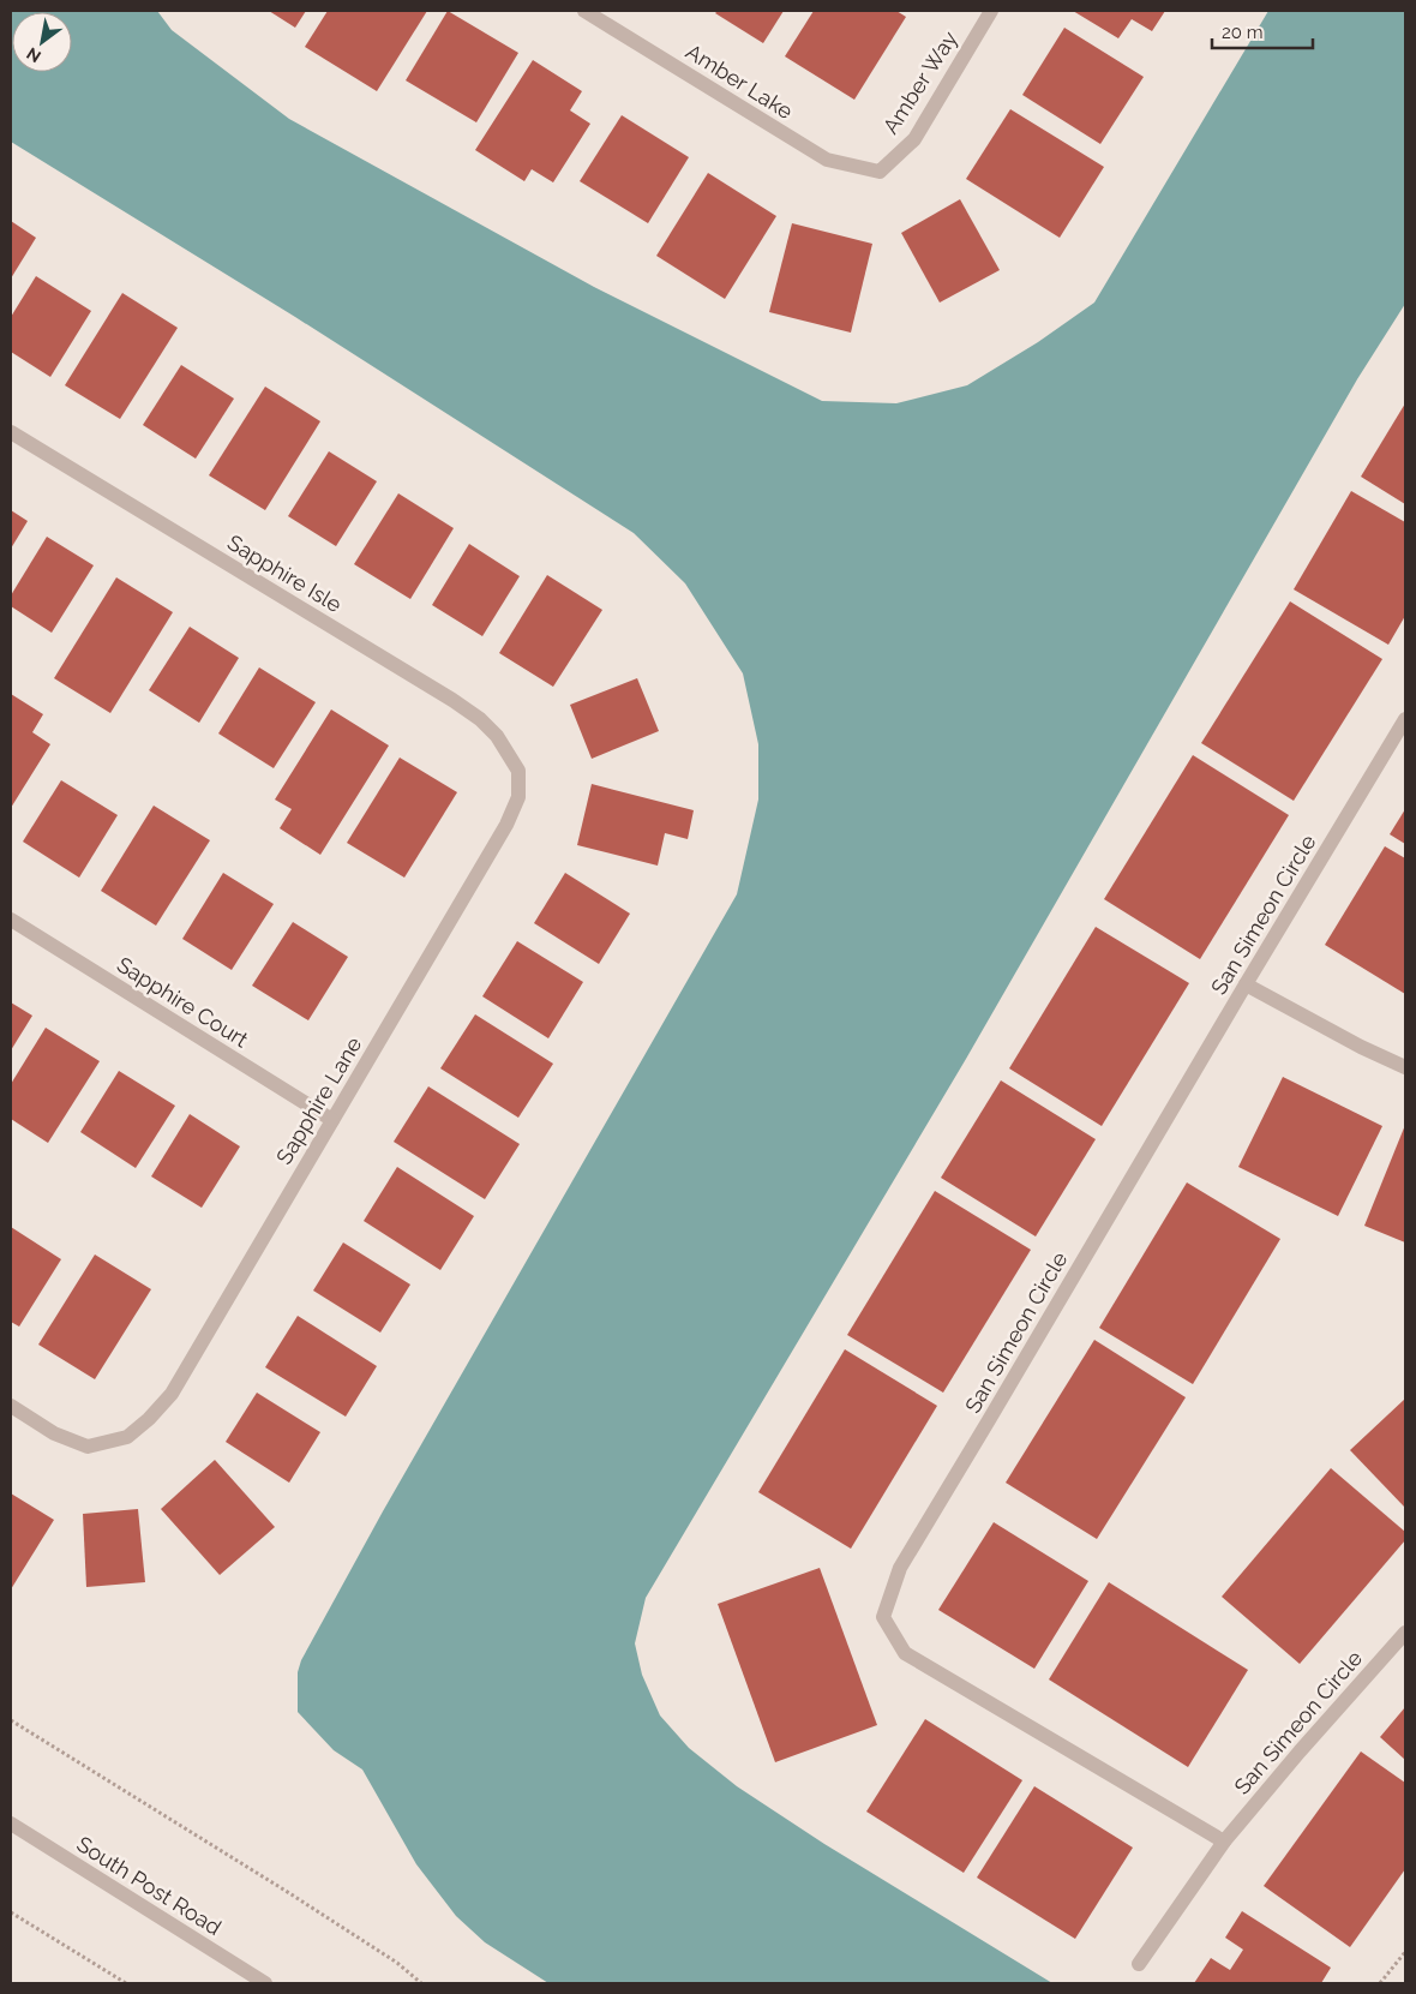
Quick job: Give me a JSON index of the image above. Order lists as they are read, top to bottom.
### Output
{
  "streets": {
    "street": [
      "Amber Lake",
      "Amber Way",
      "Sapphire Isle",
      "San Simeon Circle",
      "Sapphire Court",
      "Sapphire Lane",
      "South Post Road"
    ]
  },
  "crossings": [
    ["Amber Lake", "Amber Way"],
    ["Sapphire Isle", "Sapphire Lane"],
    ["Sapphire Court", "Sapphire Lane"]
  ],
  "scale_bar": "20 m",
  "north": "bottom left"
}
